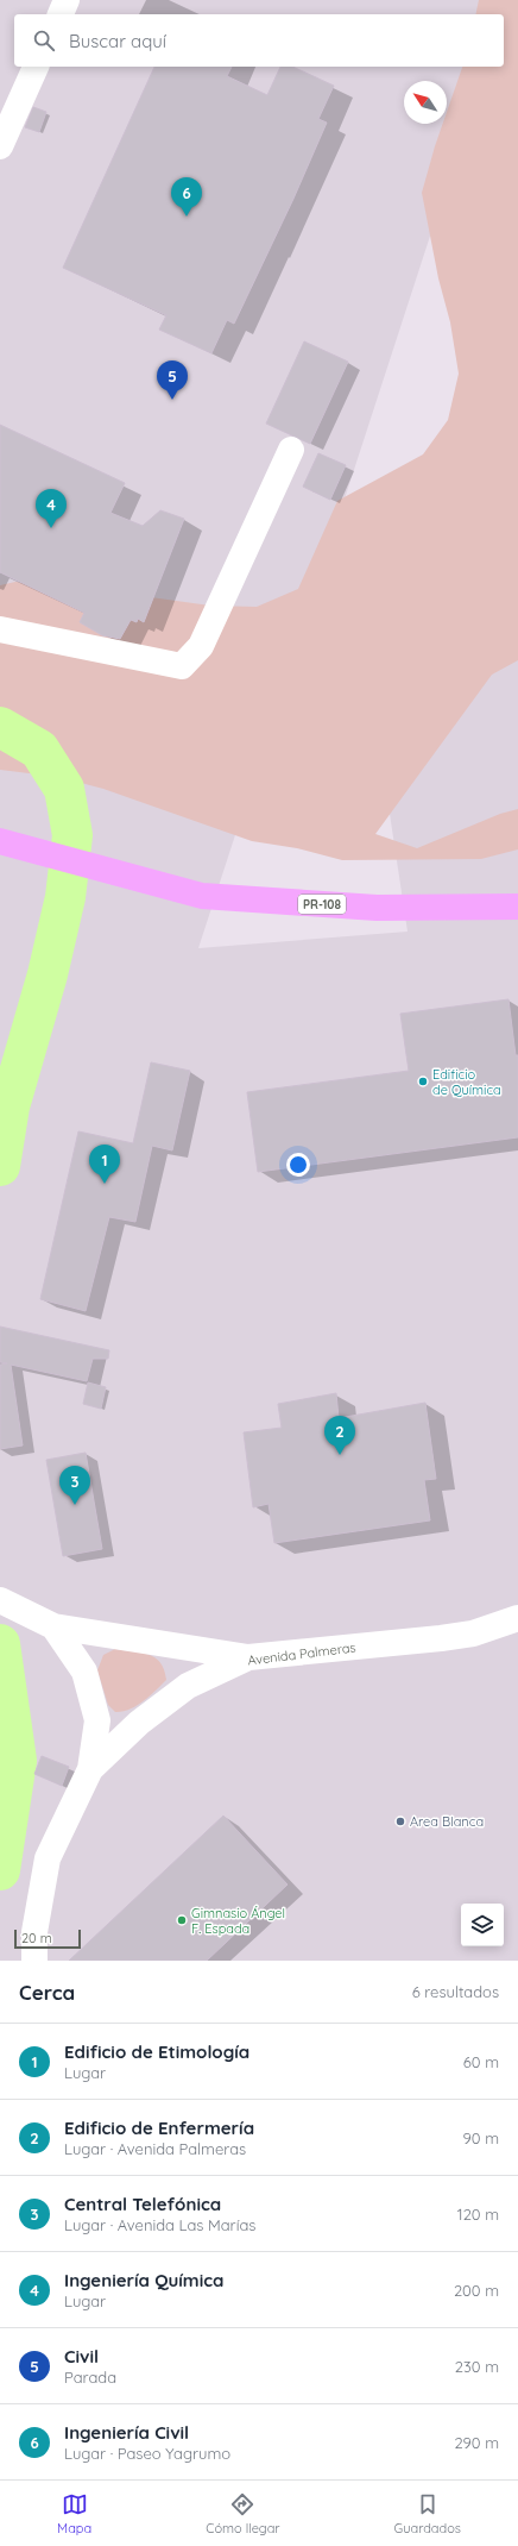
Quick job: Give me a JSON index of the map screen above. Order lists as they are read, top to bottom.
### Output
{
  "streets": {
    "main road": ["PR-108"],
    "street": ["Avenida Palmeras"]
  },
  "places": ["Edificio de Química", "Area Blanca", "Gimnasio Ángel F. Espada"],
  "scale_bar": "20 m",
  "north": "top left",
  "page": {
    "search": "Buscar aquí",
    "pins": [
      "6",
      "5",
      "4",
      "1",
      "2",
      "3"
    ],
    "scale": "20 m",
    "heading": ["Cerca", "6 resultados"],
    "list": [
      {
        "mark": "1",
        "name": "Edificio de Etimología",
        "note": "Lugar",
        "value": "60 m"
      },
      {
        "mark": "2",
        "name": "Edificio de Enfermería",
        "note": "Lugar · Avenida Palmeras",
        "value": "90 m"
      },
      {
        "mark": "3",
        "name": "Central Telefónica",
        "note": "Lugar · Avenida Las Marías",
        "value": "120 m"
      },
      {
        "mark": "4",
        "name": "Ingeniería Química",
        "note": "Lugar",
        "value": "200 m"
      },
      {
        "mark": "5",
        "name": "Civil",
        "note": "Parada",
        "value": "230 m"
      },
      {
        "mark": "6",
        "name": "Ingeniería Civil",
        "note": "Lugar · Paseo Yagrumo",
        "value": "290 m"
      }
    ],
    "nav": ["Mapa", "Cómo llegar", "Guardados"]
  }
}
